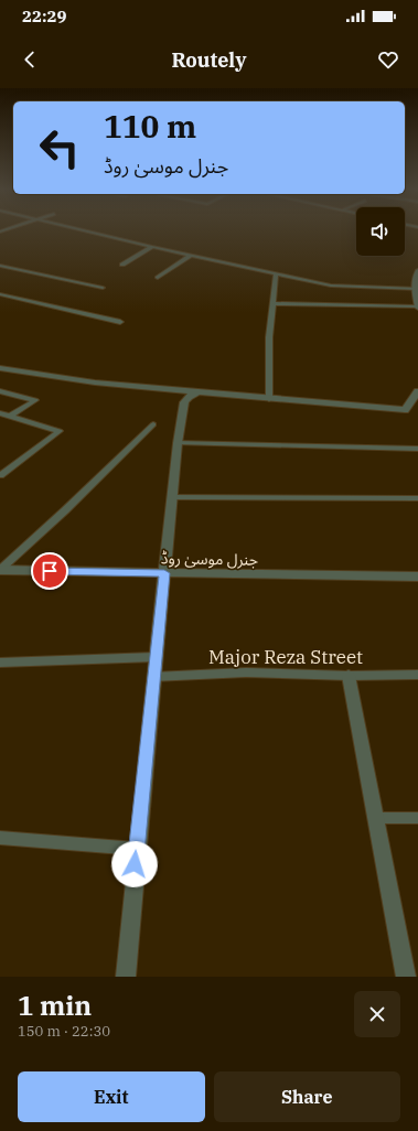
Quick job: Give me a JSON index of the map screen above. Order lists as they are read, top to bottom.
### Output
{
  "streets": {
    "street": ["جنرل موسیٰ روڈ"],
    "lane": ["Major Reza Street"]
  },
  "page": {
    "status": "22:29",
    "header": "Routely",
    "turn": ["110 m", "جنرل موسیٰ روڈ"],
    "heading": ["1 min", "150 m · 22:30"],
    "buttons": ["Exit", "Share"]
  }
}
